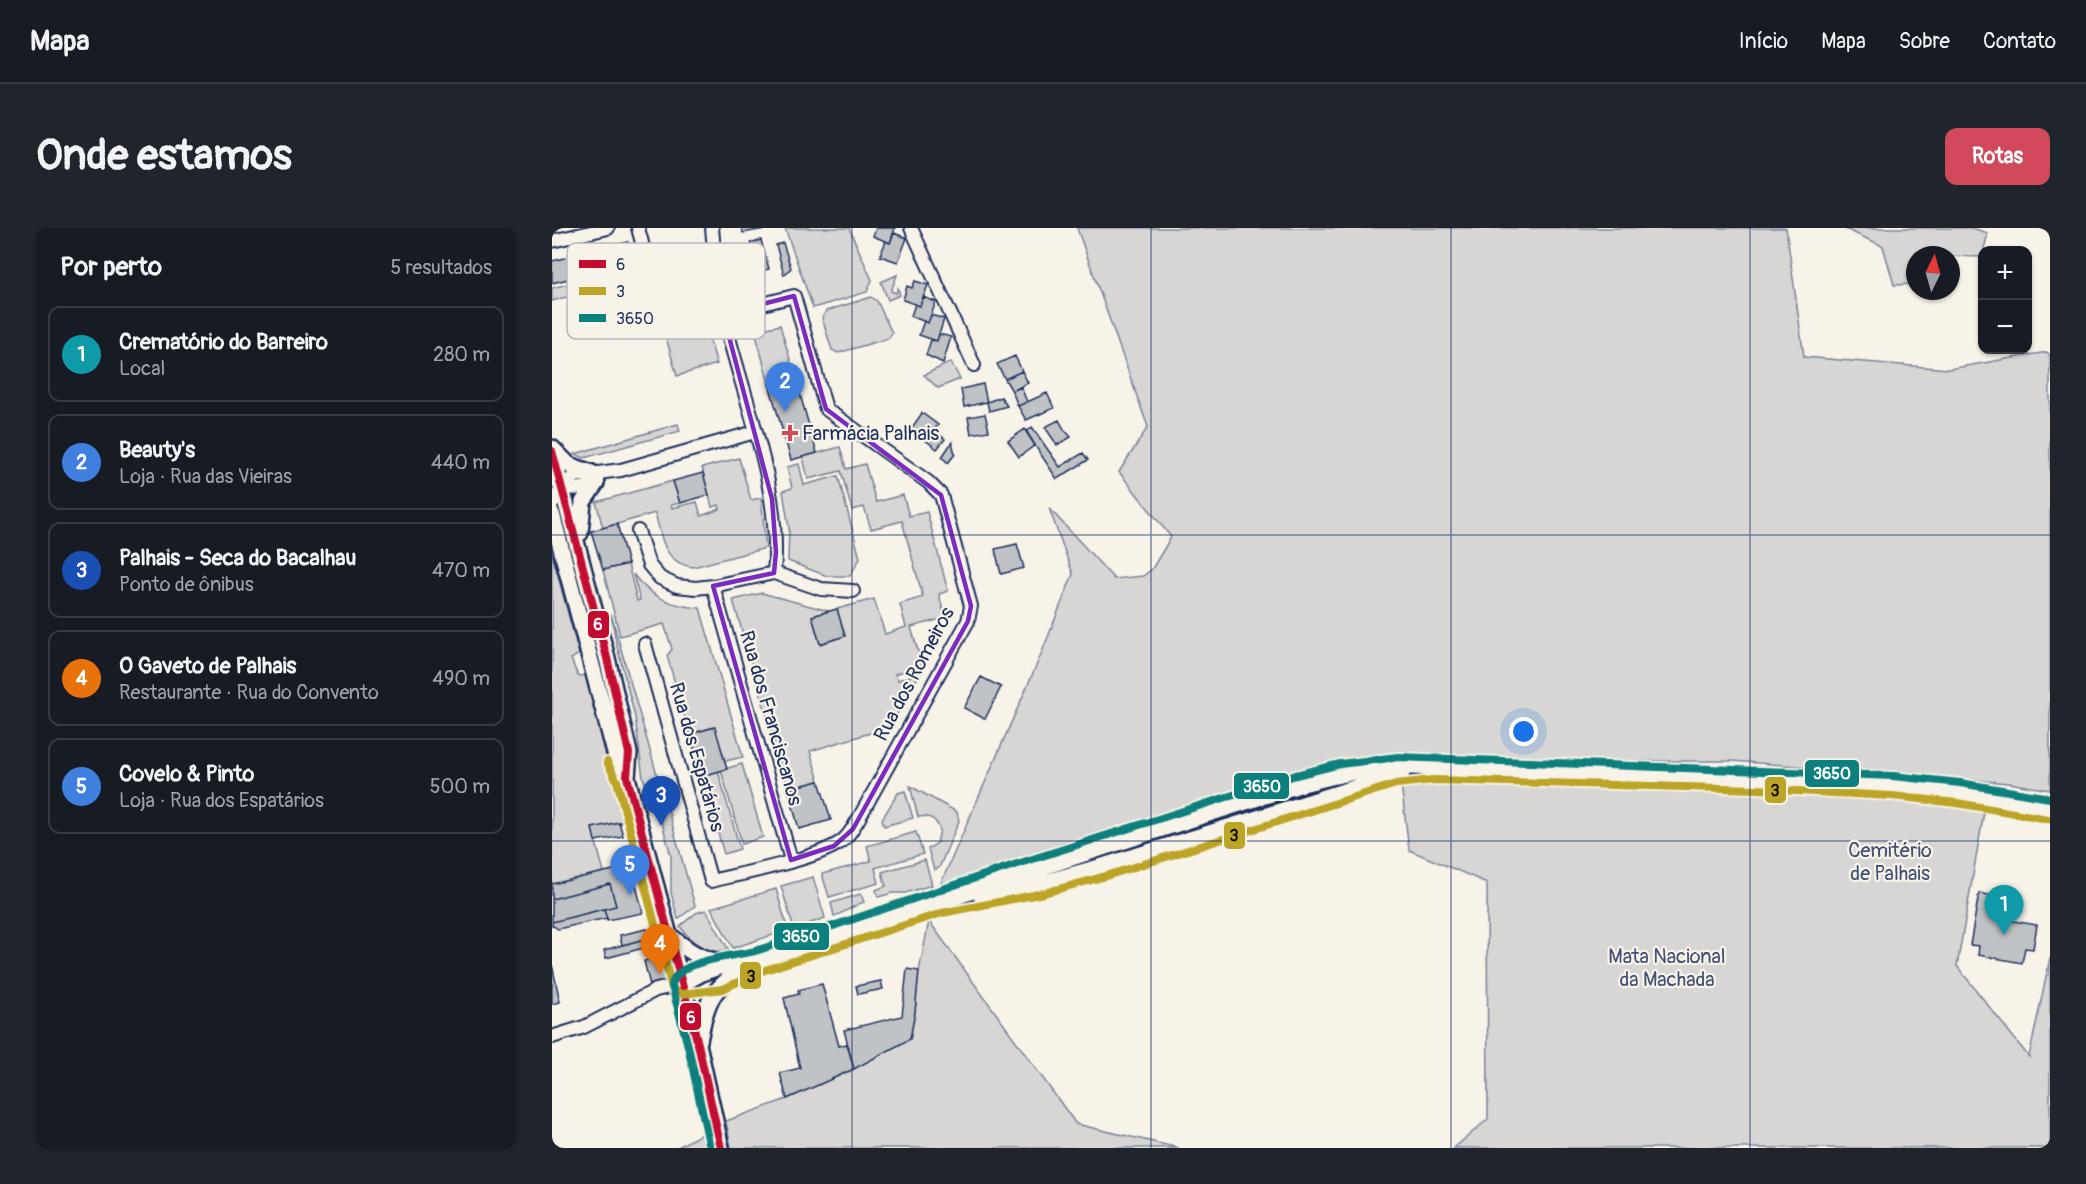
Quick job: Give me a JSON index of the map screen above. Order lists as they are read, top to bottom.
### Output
{
  "streets": {
    "street": ["Rua dos Romeiros", "Rua dos Franciscanos", "Rua dos Espatários"]
  },
  "crossings": [
    ["Rua dos Romeiros", "Rua dos Franciscanos"],
    ["Rua dos Romeiros", "Rua dos Espatários"]
  ],
  "parks": ["Cemitério de Palhais", "Mata Nacional da Machada"],
  "places": {
    "health": ["Farmácia Palhais"]
  },
  "lines": ["transit line 6", "transit line 3650", "transit line 3"],
  "legend": ["6", "3", "3650"],
  "north": "top",
  "page": {
    "header": "Mapa",
    "nav": [
      "Início",
      "Mapa",
      "Sobre",
      "Contato"
    ],
    "buttons": "Rotas",
    "title": "Onde estamos",
    "heading": ["Por perto", "5 resultados"],
    "map_buttons": ["+", "−"],
    "list": [
      {
        "mark": "1",
        "name": "Crematório do Barreiro",
        "note": "Local",
        "value": "280 m"
      },
      {
        "mark": "2",
        "name": "Beauty's",
        "note": "Loja · Rua das Vieiras",
        "value": "440 m"
      },
      {
        "mark": "3",
        "name": "Palhais - Seca do Bacalhau",
        "note": "Ponto de ônibus",
        "value": "470 m"
      },
      {
        "mark": "4",
        "name": "O Gaveto de Palhais",
        "note": "Restaurante · Rua do Convento",
        "value": "490 m"
      },
      {
        "mark": "5",
        "name": "Covelo & Pinto",
        "note": "Loja · Rua dos Espatários",
        "value": "500 m"
      }
    ],
    "pins": [
      "2",
      "3",
      "5",
      "1",
      "4"
    ]
  }
}
